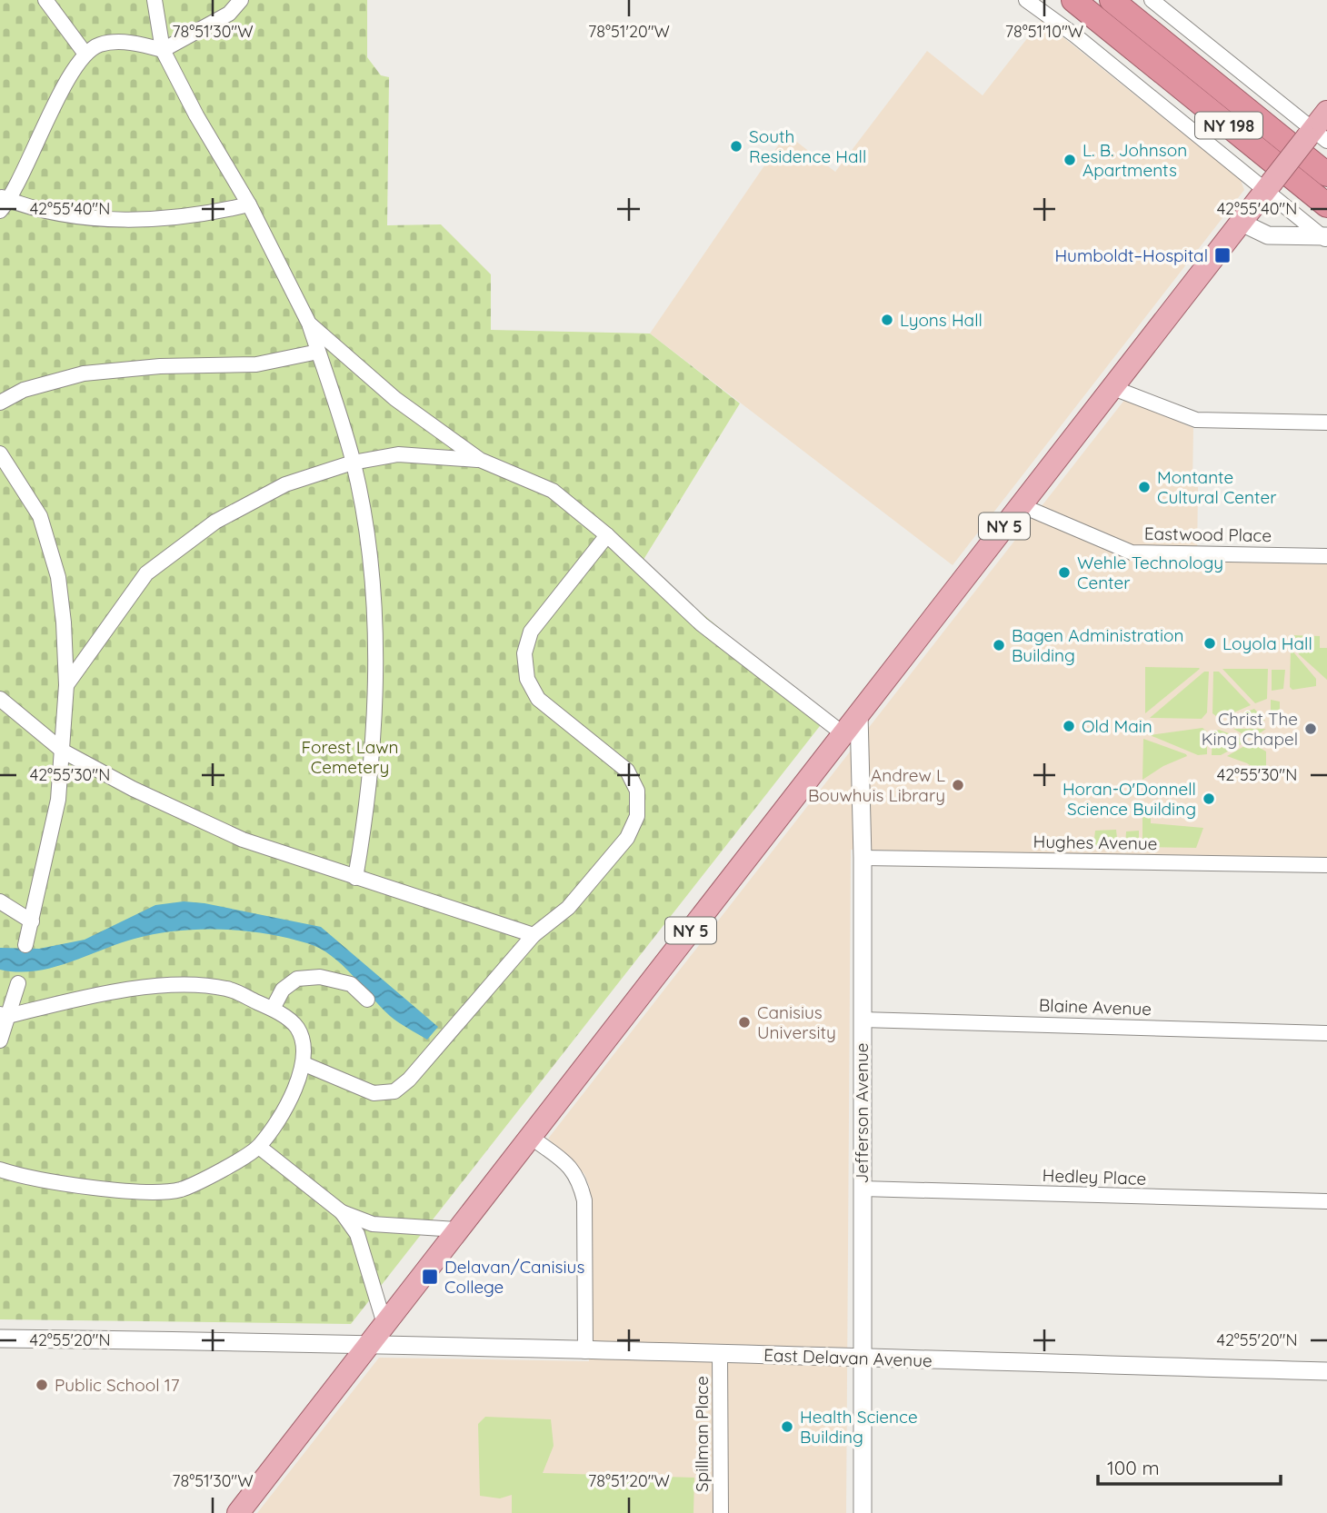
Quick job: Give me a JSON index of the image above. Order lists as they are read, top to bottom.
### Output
{
  "streets": {
    "highway": ["NY 198"],
    "main road": ["NY 5"],
    "street": [
      "Eastwood Place",
      "Hughes Avenue",
      "Blaine Avenue",
      "Jefferson Avenue",
      "Hedley Place",
      "East Delavan Avenue",
      "Spillman Place"
    ]
  },
  "crossings": [
    ["NY 5", "Eastwood Place"],
    ["NY 5", "Jefferson Avenue"],
    ["NY 5", "East Delavan Avenue"],
    ["Hughes Avenue", "Jefferson Avenue"],
    ["Blaine Avenue", "Jefferson Avenue"],
    ["Jefferson Avenue", "Hedley Place"],
    ["Jefferson Avenue", "East Delavan Avenue"],
    ["East Delavan Avenue", "Spillman Place"]
  ],
  "parks": ["Forest Lawn Cemetery"],
  "places": {
    "other": [
      "South Residence Hall",
      "L. B. Johnson Apartments",
      "Lyons Hall",
      "Montante Cultural Center",
      "Wehle Technology Center",
      "Loyola Hall",
      "Bagen Administration Building",
      "Old Main",
      "Christ The King Chapel",
      "Andrew L Bouwhuis Library",
      "Horan-O'Donnell Science Building",
      "Canisius University",
      "Public School 17",
      "Health Science Building"
    ],
    "transit": ["Humboldt–Hospital", "Delavan/Canisius College"]
  },
  "scale_bar": "100 m",
  "coordinates": [
    "78°51'30\"W",
    "78°51'20\"W",
    "78°51'10\"W",
    "42°55'40\"N",
    "42°55'30\"N",
    "42°55'20\"N"
  ]
}
